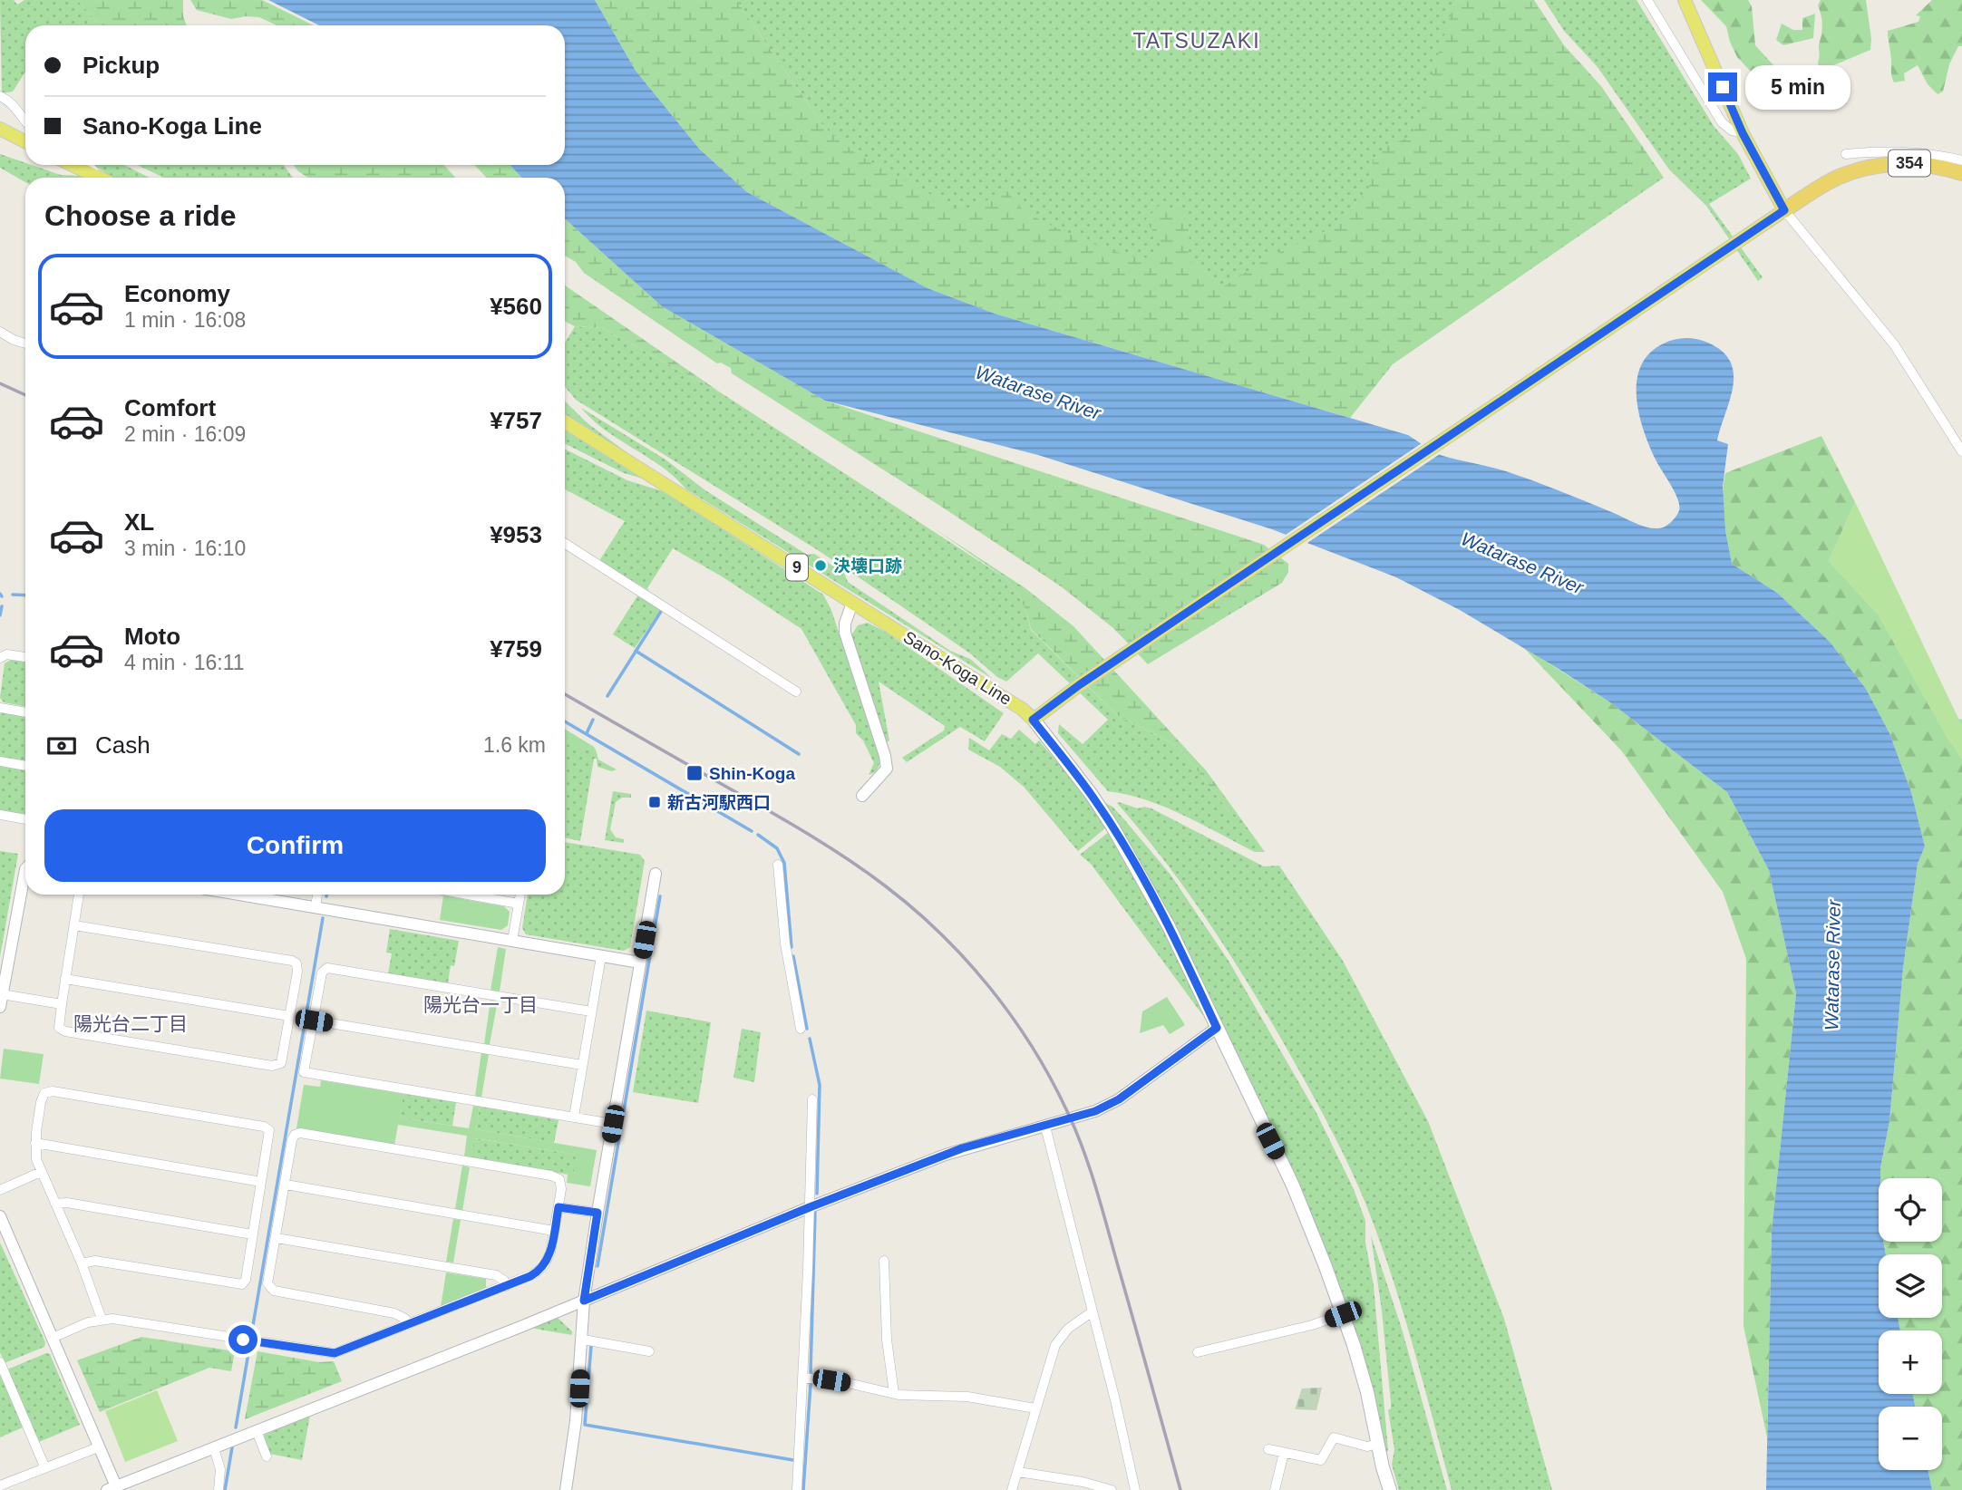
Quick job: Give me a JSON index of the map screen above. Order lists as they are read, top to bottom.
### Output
{
  "streets": {
    "highway": ["354"],
    "main road": ["9", "Sano-Koga Line"]
  },
  "districts": ["TATSUZAKI", "陽光台一丁目", "陽光台二丁目"],
  "water": ["Watarase River"],
  "places": {
    "other": ["決壊口跡"],
    "transit": ["Shin-Koga", "新古河駅西口"]
  },
  "page": {
    "banner": ["Pickup", "Sano-Koga Line"],
    "bubble": "5 min",
    "heading": "Choose a ride",
    "list": [
      {
        "name": "Economy",
        "note": "1 min · 16:08",
        "value": "¥560"
      },
      {
        "name": "Comfort",
        "note": "2 min · 16:09",
        "value": "¥757"
      },
      {
        "name": "XL",
        "note": "3 min · 16:10",
        "value": "¥953"
      },
      {
        "name": "Moto",
        "note": "4 min · 16:11",
        "value": "¥759"
      }
    ],
    "pay": ["Cash", "1.6 km"],
    "buttons": "Confirm",
    "map_buttons": ["+", "−"]
  }
}
